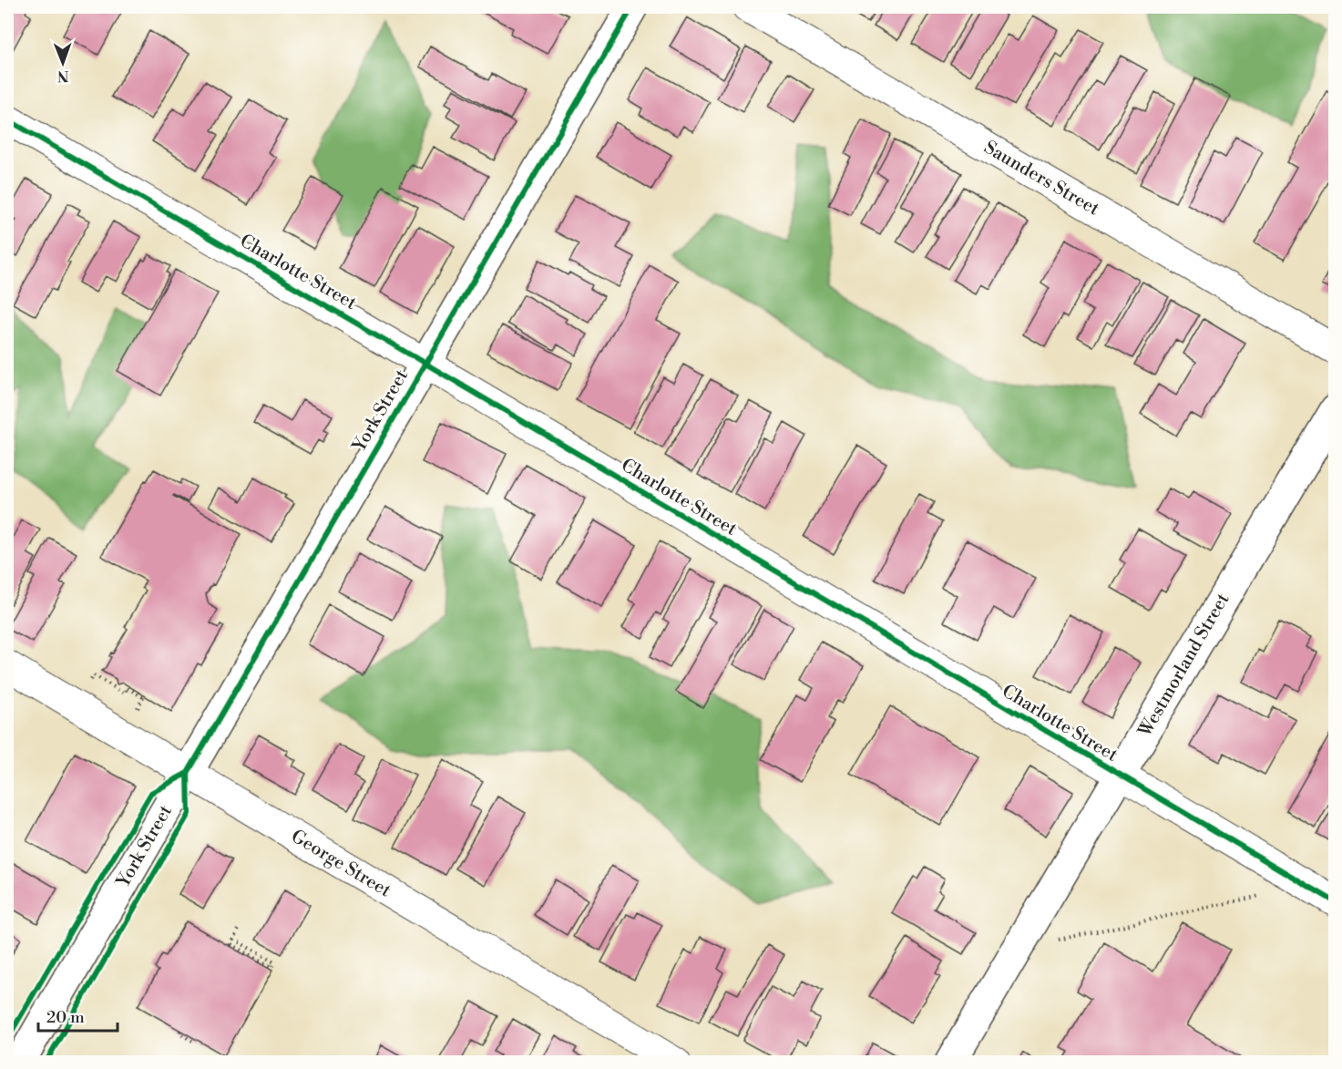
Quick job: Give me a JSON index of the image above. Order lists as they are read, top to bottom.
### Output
{
  "streets": {
    "street": [
      "Saunders Street",
      "Charlotte Street",
      "York Street",
      "Westmorland Street",
      "George Street"
    ]
  },
  "crossings": [
    ["Charlotte Street", "York Street"],
    ["Charlotte Street", "Westmorland Street"],
    ["York Street", "George Street"]
  ],
  "scale_bar": "20 m",
  "north": "bottom"
}
